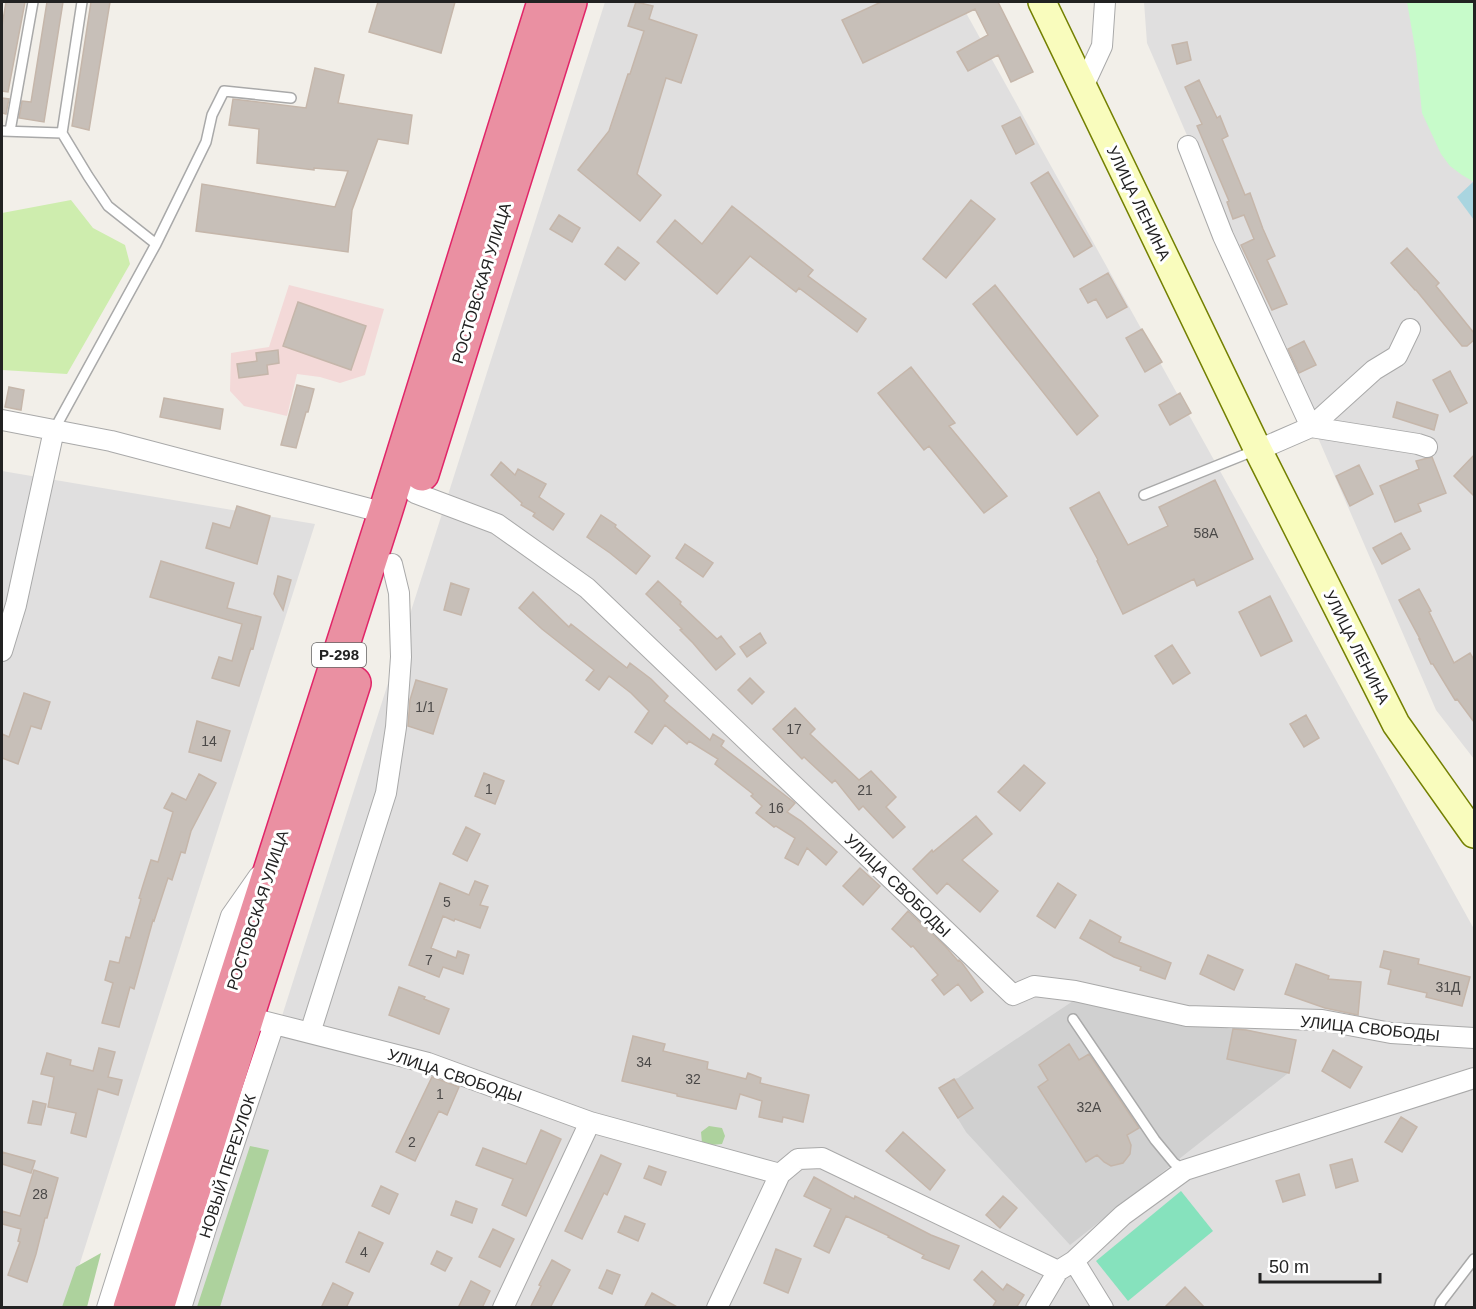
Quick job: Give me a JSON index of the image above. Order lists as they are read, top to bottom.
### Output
{
  "streets": {
    "highway": ["РОСТОВСКАЯ УЛИЦА", "Р-298"],
    "main road": ["УЛИЦА ЛЕНИНА"],
    "street": ["УЛИЦА СВОБОДЫ", "НОВЫЙ ПЕРЕУЛОК"]
  },
  "crossings": [
    ["РОСТОВСКАЯ УЛИЦА", "УЛИЦА СВОБОДЫ"],
    ["РОСТОВСКАЯ УЛИЦА", "НОВЫЙ ПЕРЕУЛОК"],
    ["УЛИЦА СВОБОДЫ", "НОВЫЙ ПЕРЕУЛОК"]
  ],
  "house_numbers": [
    "58А",
    "1/1",
    "17",
    "14",
    "1",
    "21",
    "16",
    "5",
    "7",
    "31Д",
    "34",
    "32",
    "1",
    "32А",
    "2",
    "28",
    "4"
  ],
  "scale_bar": "50 m"
}
